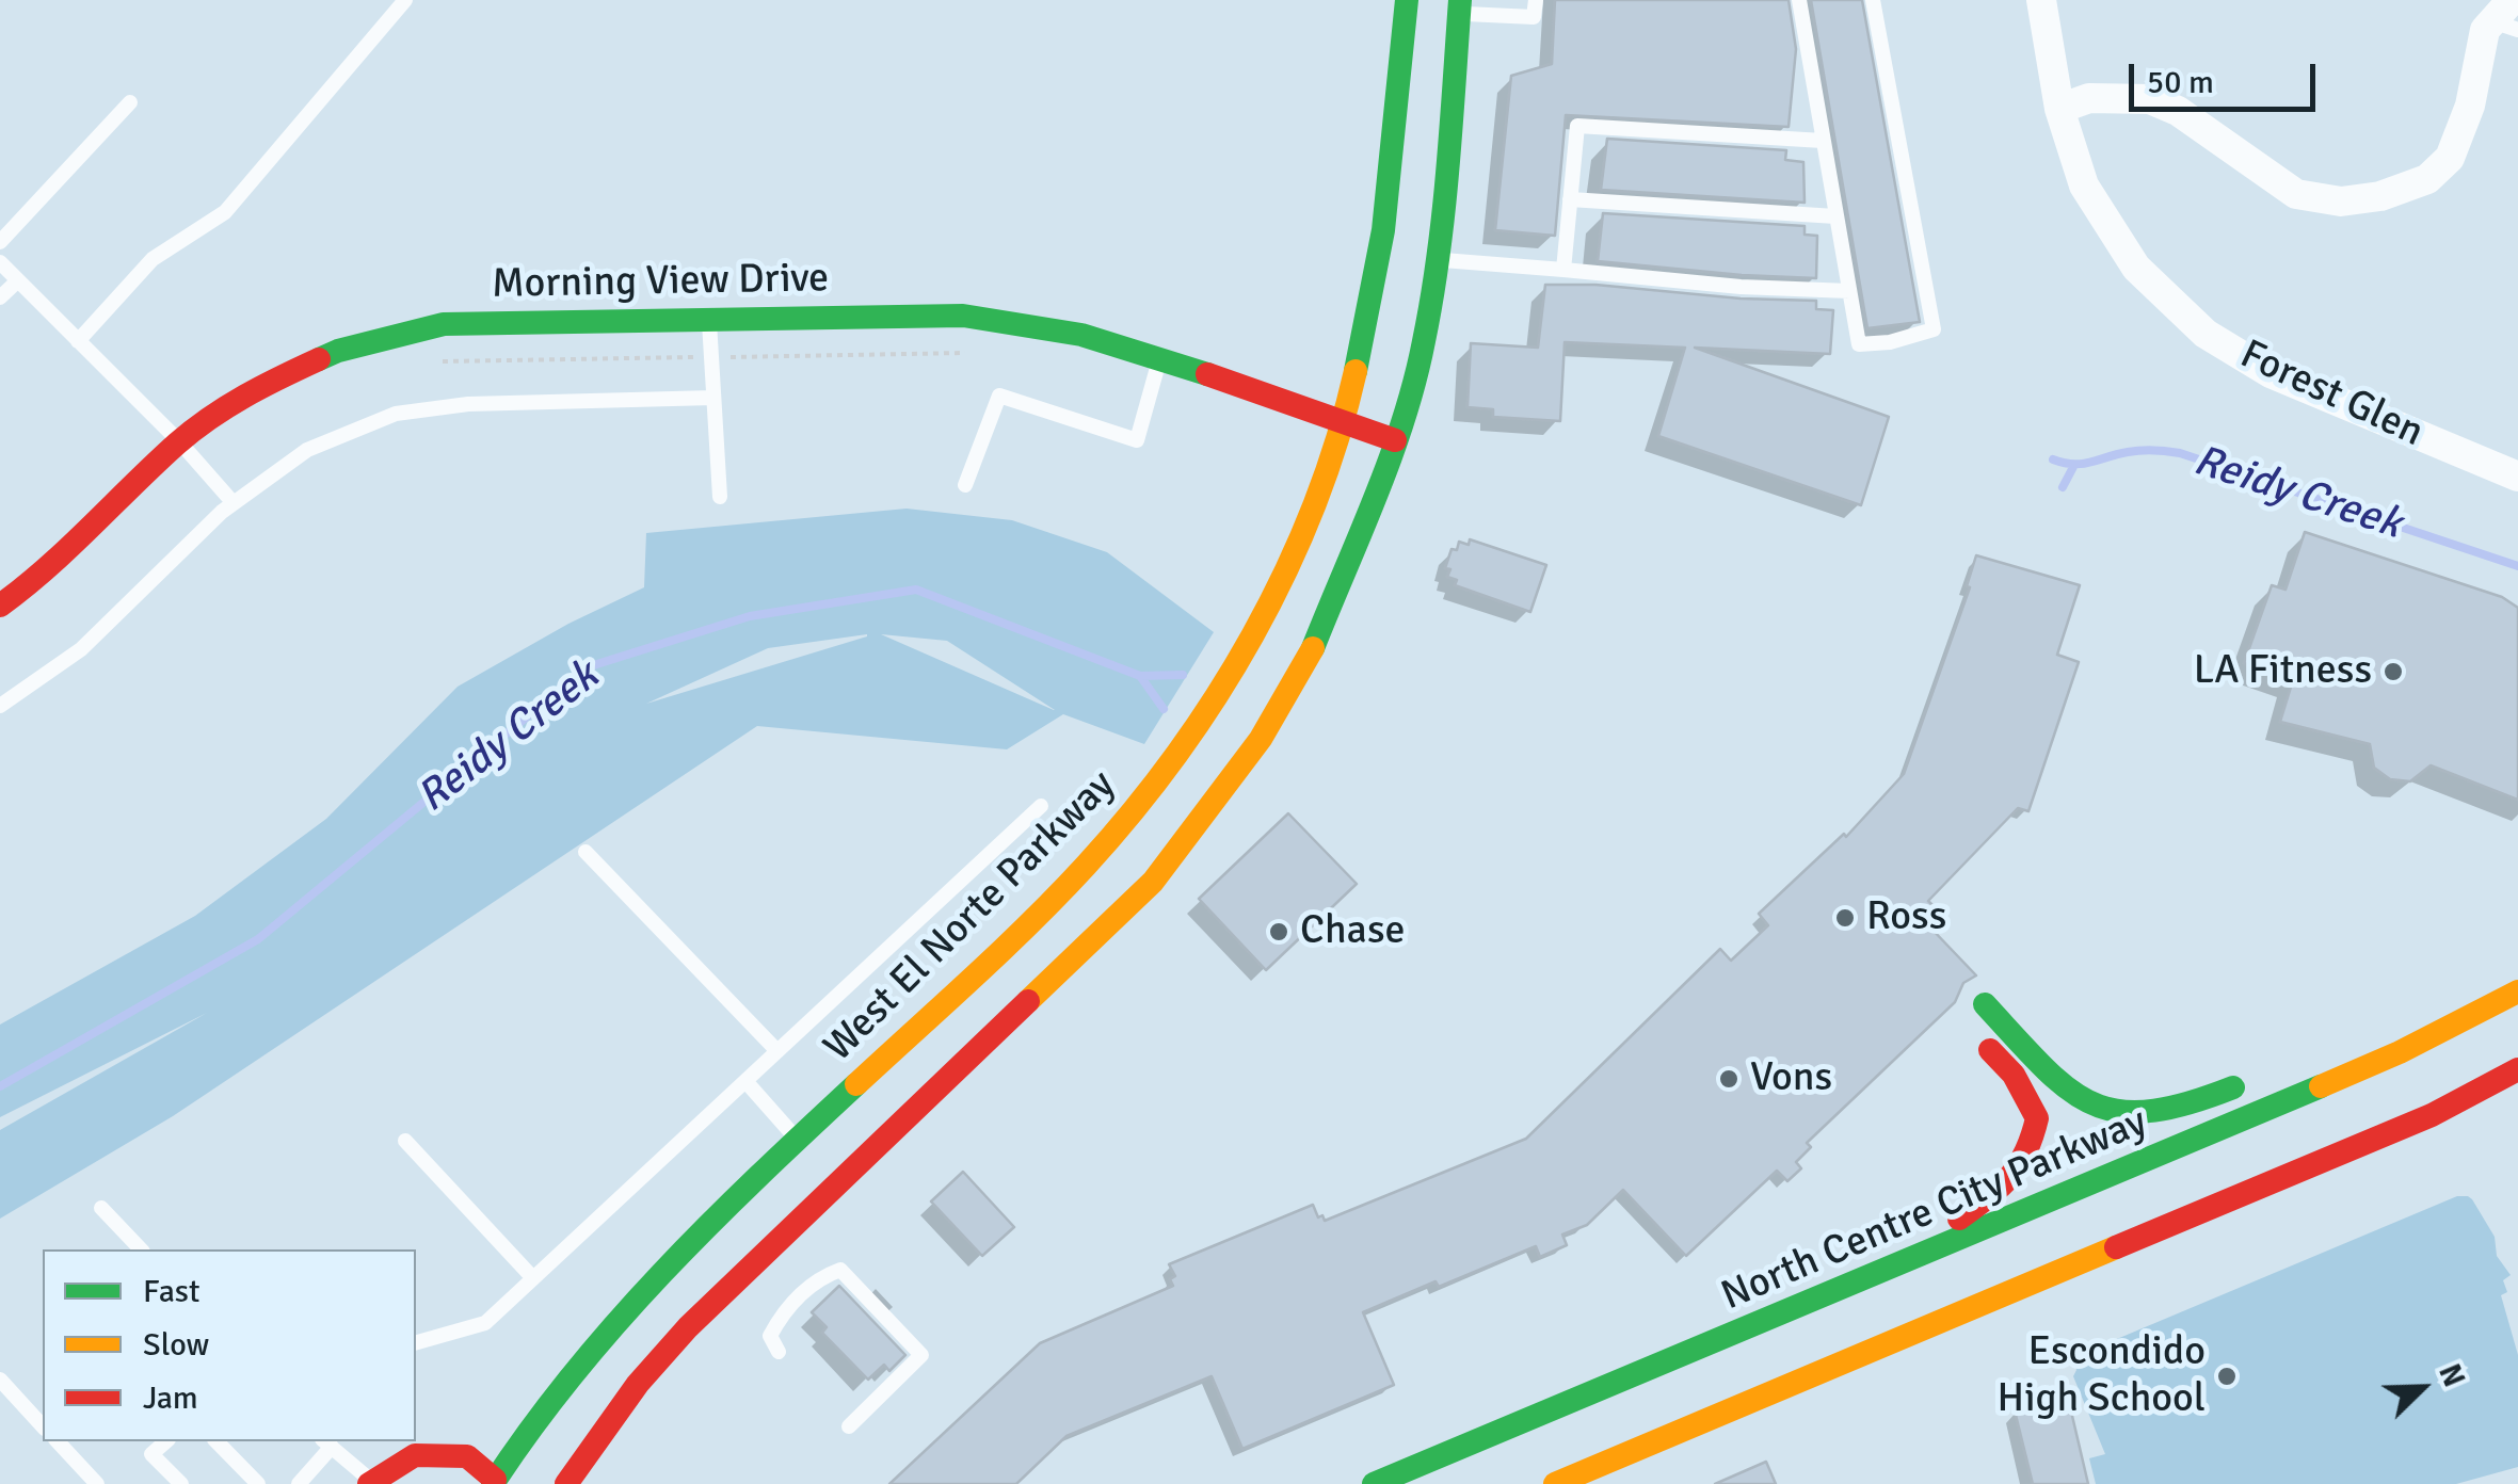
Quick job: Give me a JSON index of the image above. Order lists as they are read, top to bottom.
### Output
{
  "streets": {
    "main road": ["Morning View Drive", "West El Norte Parkway", "North Centre City Parkway"],
    "street": ["Forest Glen"]
  },
  "crossings": [
    ["Morning View Drive", "West El Norte Parkway"]
  ],
  "water": ["Reidy Creek"],
  "places": [
    "LA Fitness",
    "Ross",
    "Chase",
    "Vons",
    "Escondido High School"
  ],
  "legend": ["Fast", "Slow", "Jam"],
  "scale_bar": "50 m",
  "north": "top right"
}
